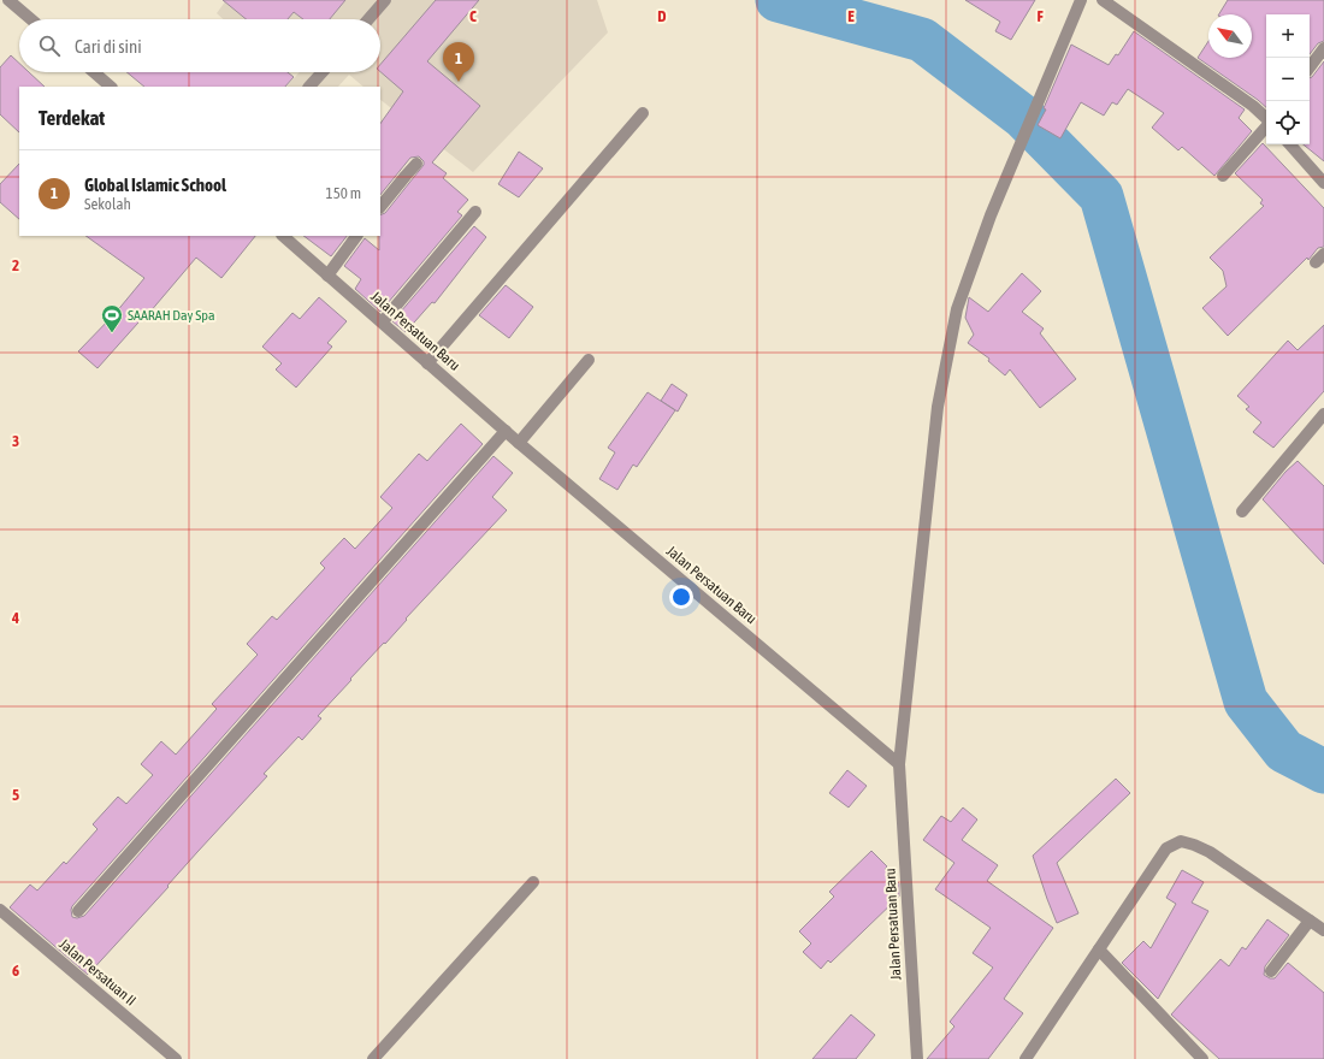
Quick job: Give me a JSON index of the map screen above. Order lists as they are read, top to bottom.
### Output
{
  "streets": {
    "street": ["Jalan Persatuan Baru", "Jalan Persatuan II"]
  },
  "places": {
    "sports": ["SAARAH Day Spa"]
  },
  "north": "top left",
  "page": {
    "map_buttons": ["+", "−"],
    "search": "Cari di sini",
    "pins": "1",
    "heading": "Terdekat",
    "list": [
      {
        "mark": "1",
        "name": "Global Islamic School",
        "note": "Sekolah",
        "value": "150 m"
      }
    ]
  },
  "grid": {
    "columns": [
      "C",
      "D",
      "E",
      "F"
    ],
    "rows": [
      "2",
      "3",
      "4",
      "5",
      "6"
    ]
  }
}
